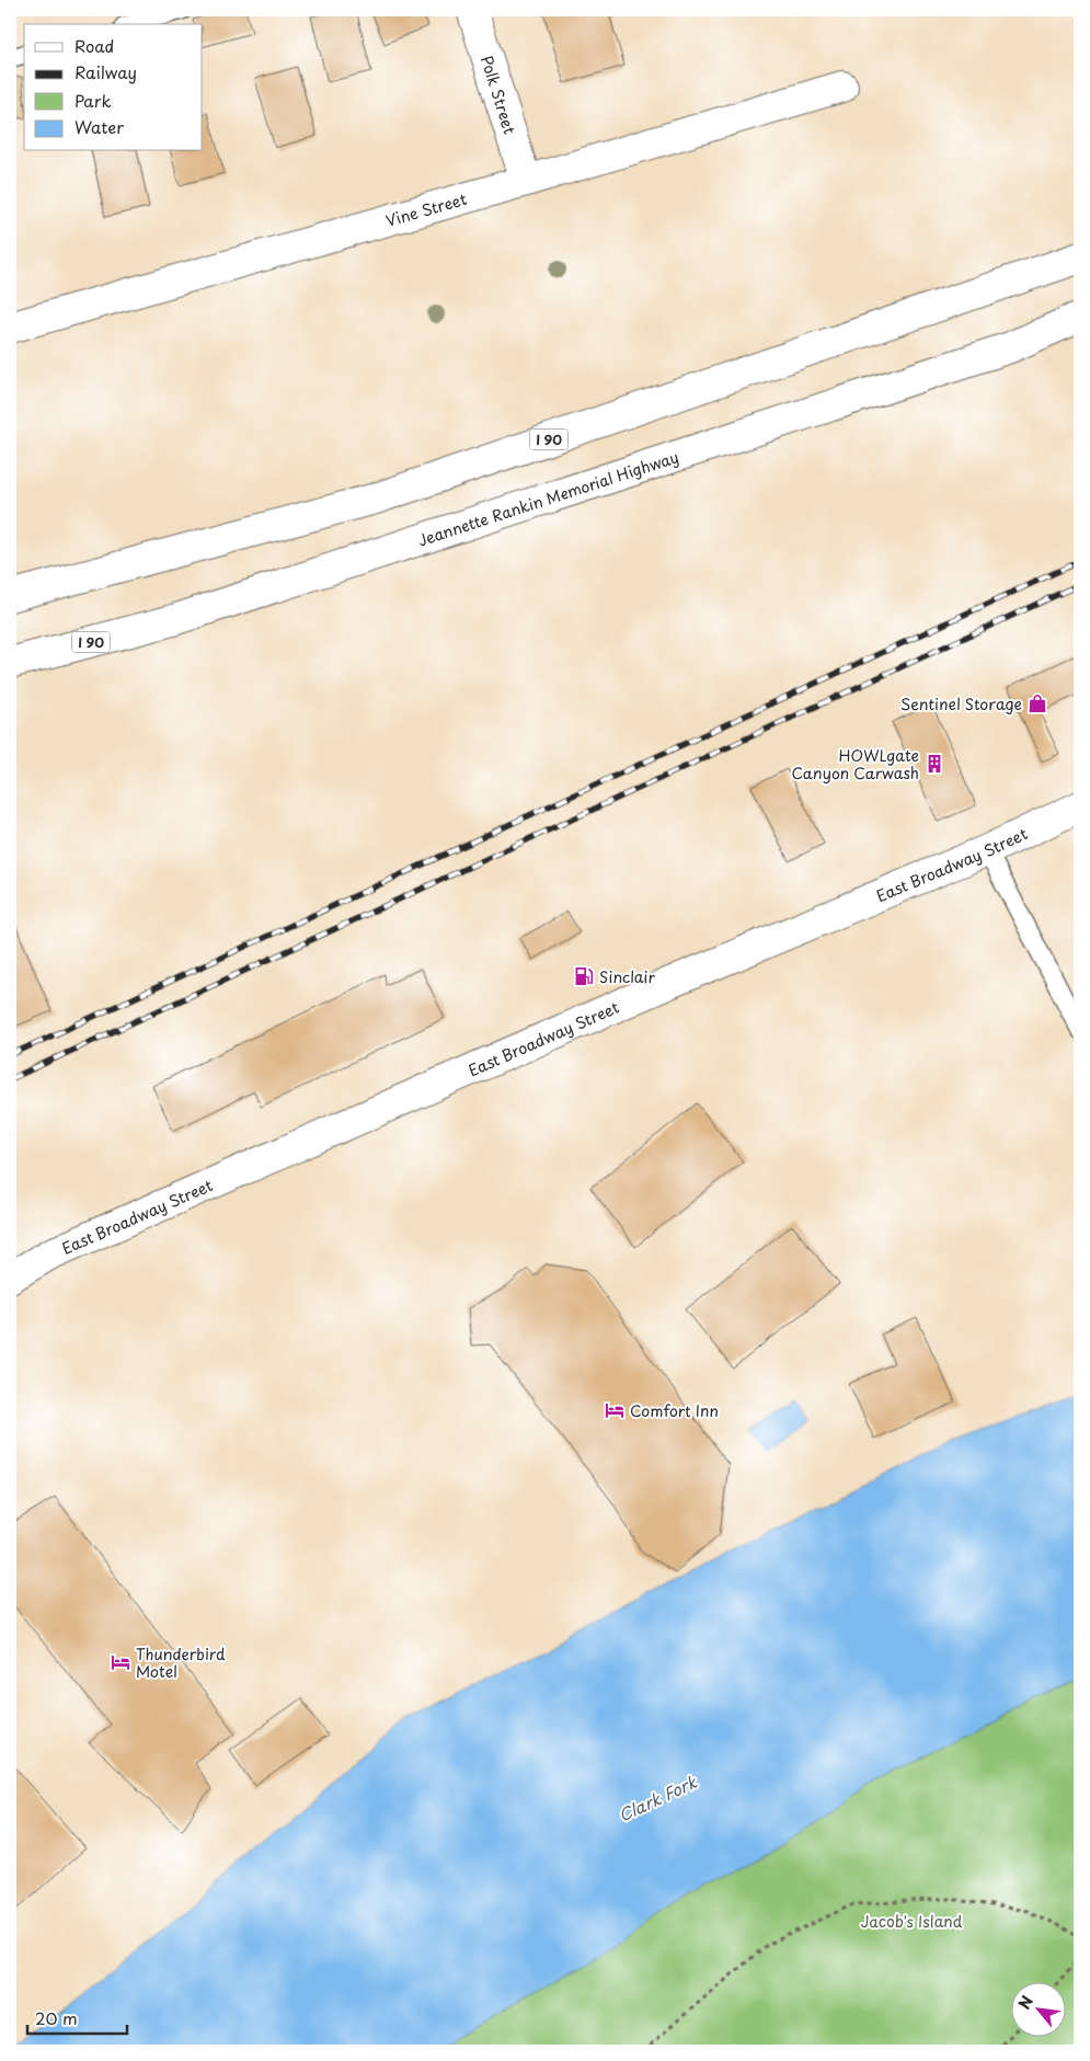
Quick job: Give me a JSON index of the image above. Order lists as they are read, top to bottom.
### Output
{
  "streets": {
    "main road": [
      "Polk Street",
      "Vine Street",
      "I 90",
      "Jeannette Rankin Memorial Highway",
      "East Broadway Street"
    ]
  },
  "crossings": [
    ["Polk Street", "Vine Street"]
  ],
  "water": ["Clark Fork"],
  "parks": ["Jacob's Island"],
  "places": {
    "shop": ["Sentinel Storage"],
    "building": ["HOWLgate Canyon Carwash"],
    "fuel station": ["Sinclair"],
    "hotel": ["Comfort Inn", "Thunderbird Motel"]
  },
  "legend": [
    "Road",
    "Railway",
    "Park",
    "Water"
  ],
  "scale_bar": "20 m",
  "north": "top left"
}
